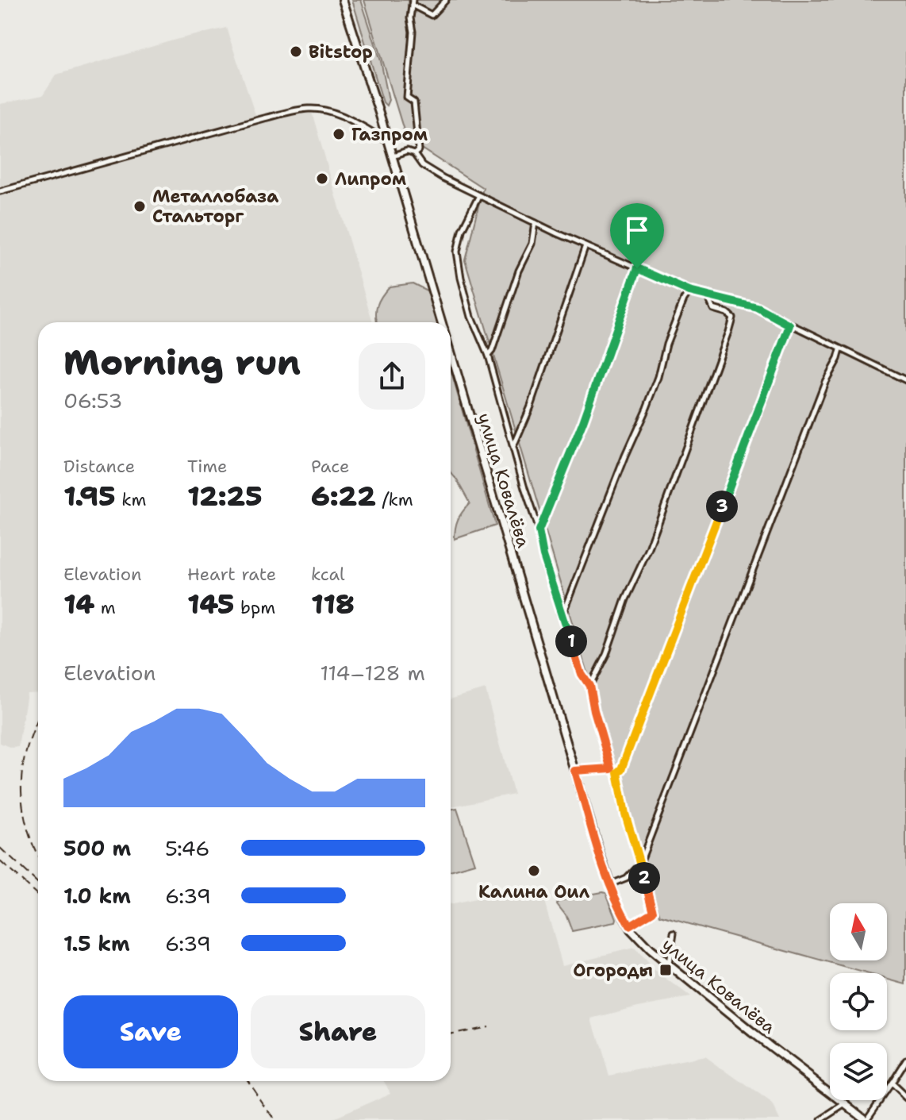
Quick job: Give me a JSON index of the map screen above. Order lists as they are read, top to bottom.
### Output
{
  "streets": {
    "street": ["улица Ковалёва"]
  },
  "places": {
    "other": [
      "Bitstop",
      "Газпром",
      "Липром",
      "Металлобаза Стальторг",
      "Калина Оил"
    ],
    "transit": ["Огороды"]
  },
  "north": "top",
  "page": {
    "heading": ["Morning run", "06:53"],
    "stats": [
      ["Distance", "1.95 km"],
      ["Time", "12:25"],
      ["Pace", "6:22 /km"],
      ["Elevation", "14 m"],
      ["Heart rate", "145 bpm"],
      ["kcal", "118"]
    ],
    "pins": ["3", "1", "2"],
    "chart": ["Elevation", "114–128 m"],
    "list": [
      {
        "name": "500 m",
        "note": "5:46"
      },
      {
        "name": "1.0 km",
        "note": "6:39"
      },
      {
        "name": "1.5 km",
        "note": "6:39"
      }
    ],
    "buttons": ["Save", "Share"]
  }
}
